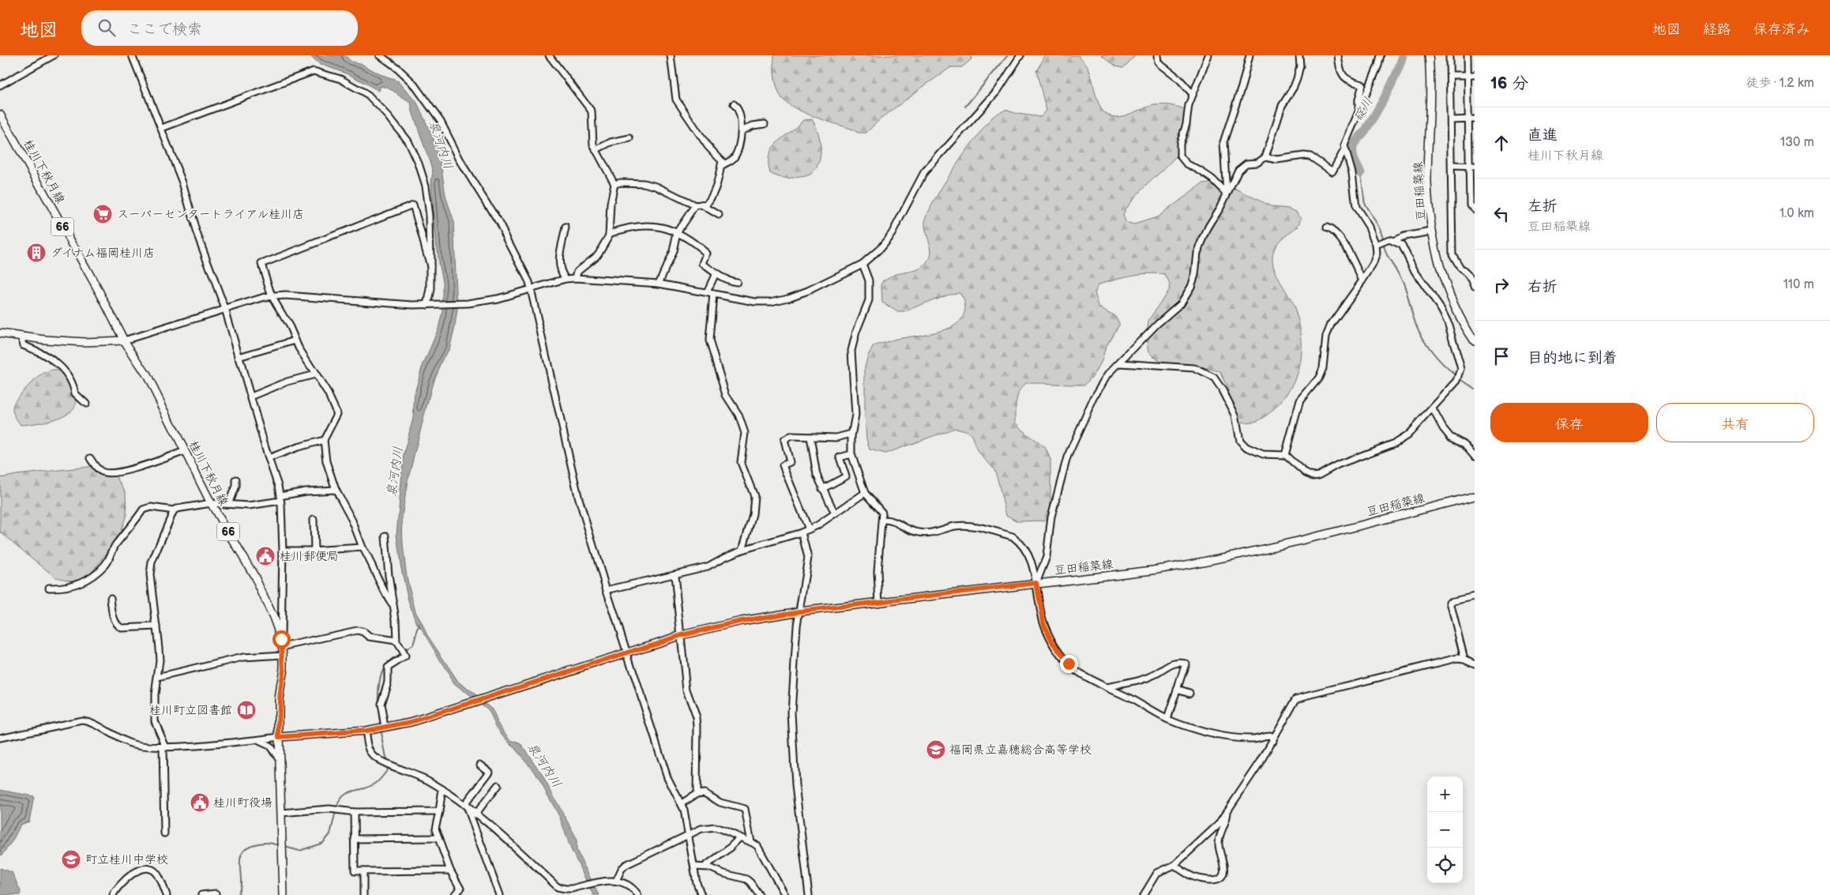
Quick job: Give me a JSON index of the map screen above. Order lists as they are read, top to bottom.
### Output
{
  "streets": {
    "main road": ["桂川下秋月線", "豆田稲築線", "66"]
  },
  "crossings": [
    ["桂川下秋月線", "豆田稲築線"]
  ],
  "water": ["碇川", "泉河内川"],
  "places": {
    "supermarket": ["スーパーセンタートライアル桂川店"],
    "building": ["ダイナム福岡桂川店"],
    "public building": ["桂川郵便局", "桂川町役場"],
    "library": ["桂川町立図書館"],
    "school or university": ["福岡県立嘉穂総合高等学校", "町立桂川中学校"]
  },
  "page": {
    "header": "地図",
    "search": "ここで検索",
    "nav": ["地図", "経路", "保存済み"],
    "heading": ["16 分", "徒歩 · 1.2 km"],
    "list": [
      ["直進", "桂川下秋月線", "130 m"],
      ["左折", "豆田稲築線", "1.0 km"],
      ["右折", "110 m"],
      "目的地に到着"
    ],
    "buttons": ["保存", "共有"],
    "map_buttons": ["+", "−"]
  }
}
